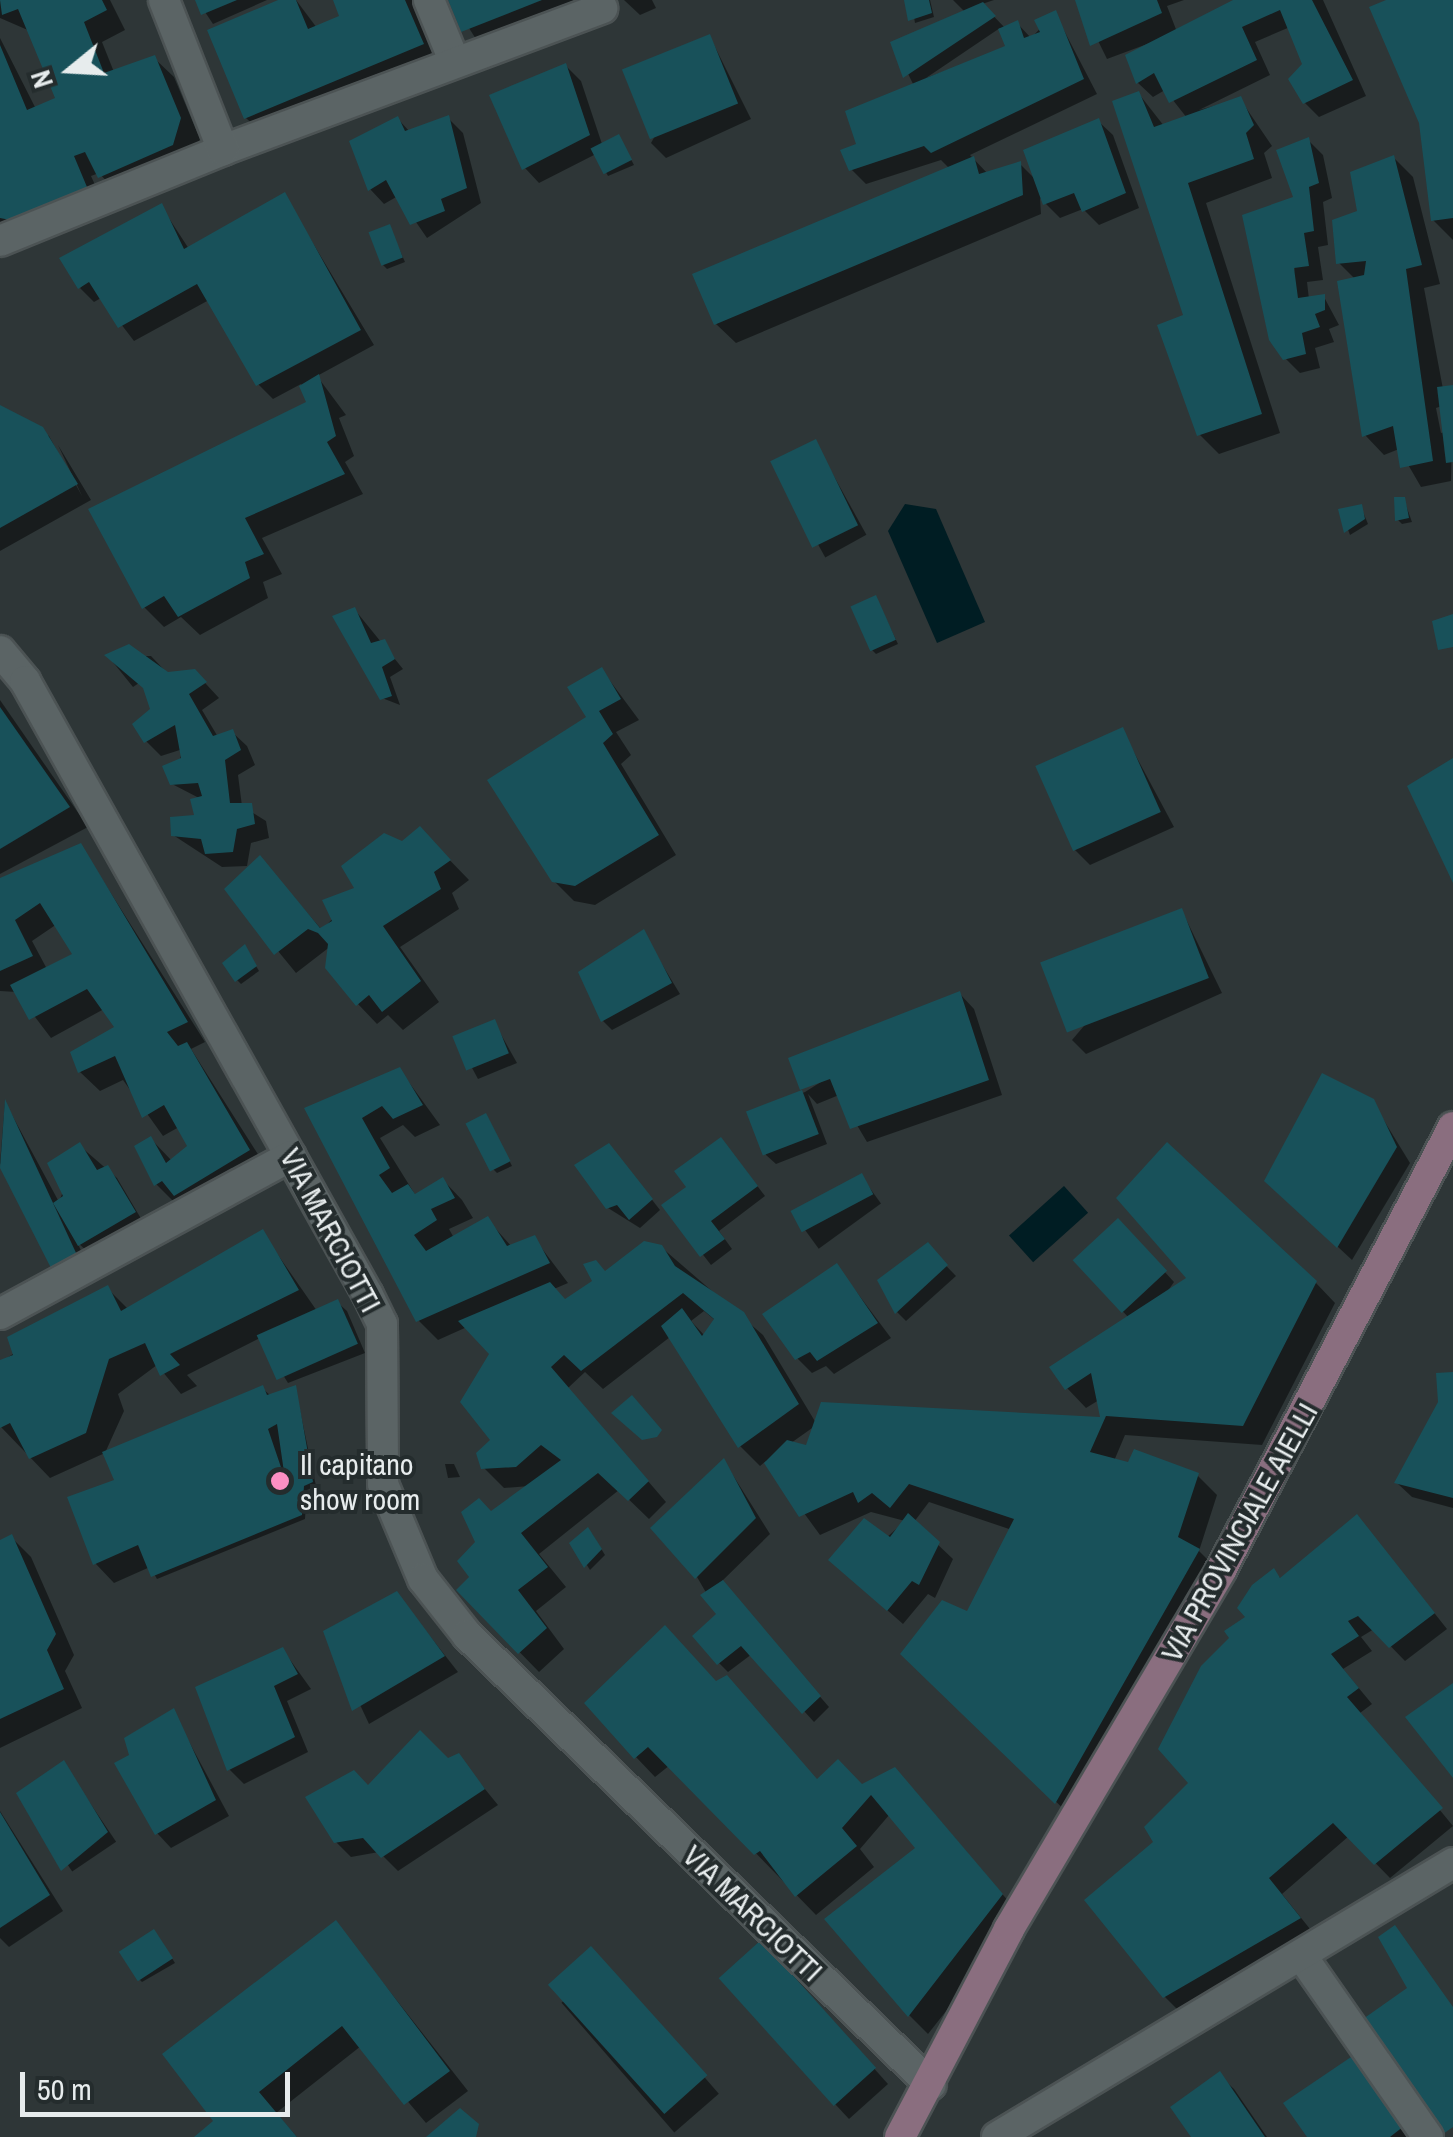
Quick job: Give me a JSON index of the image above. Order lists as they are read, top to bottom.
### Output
{
  "streets": {
    "street": ["VIA MARCIOTTI", "VIA PROVINCIALE AIELLI"]
  },
  "crossings": [
    ["VIA MARCIOTTI", "VIA PROVINCIALE AIELLI"]
  ],
  "places": ["Il capitano show room"],
  "scale_bar": "50 m",
  "north": "left"
}
